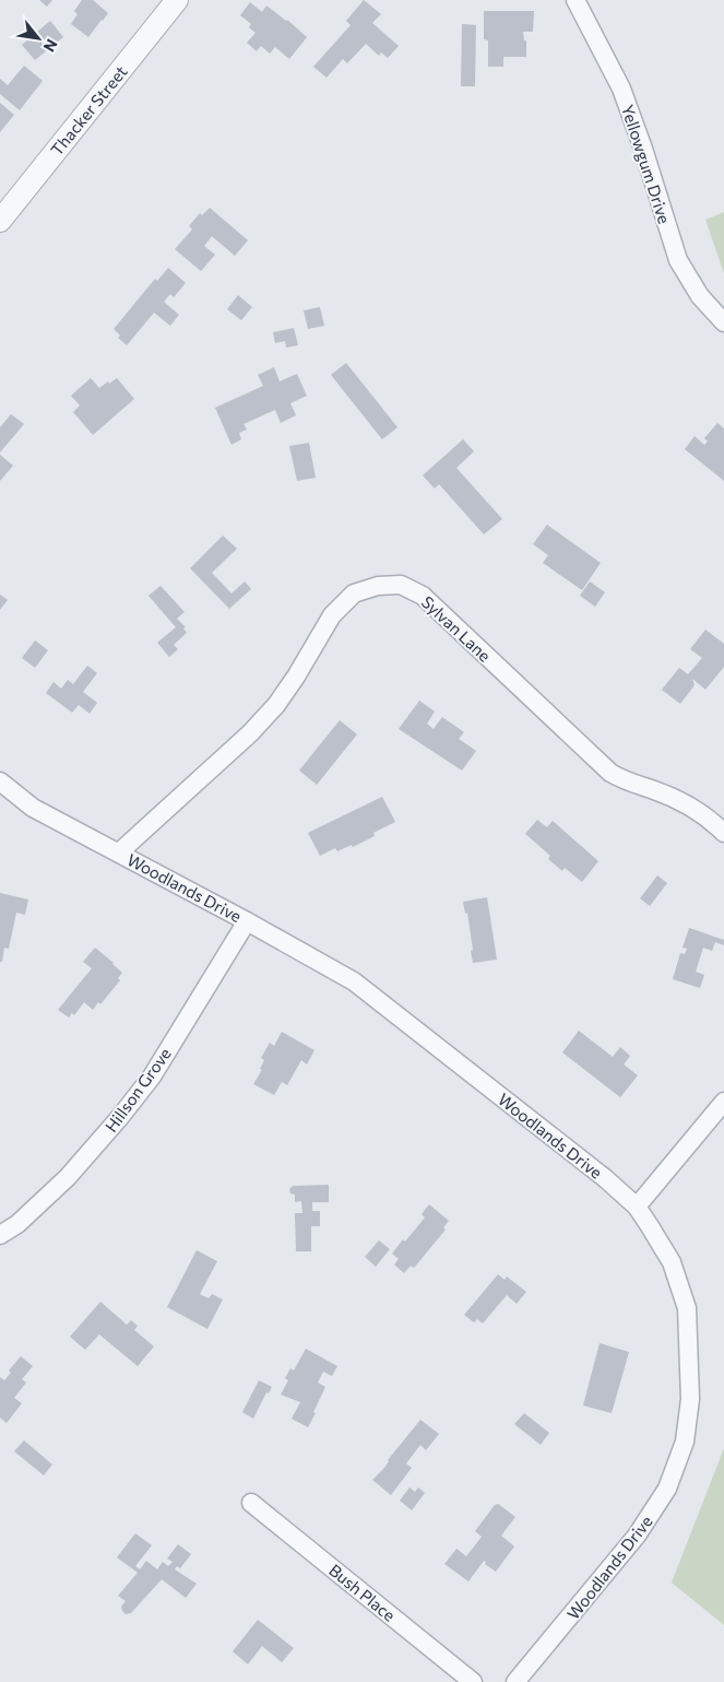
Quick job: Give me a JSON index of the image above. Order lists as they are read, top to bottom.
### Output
{
  "streets": {
    "street": [
      "Thacker Street",
      "Yellowgum Drive",
      "Sylvan Lane",
      "Woodlands Drive",
      "Hillson Grove",
      "Bush Place"
    ]
  },
  "crossings": [
    ["Sylvan Lane", "Woodlands Drive"],
    ["Woodlands Drive", "Hillson Grove"]
  ],
  "north": "bottom right"
}
